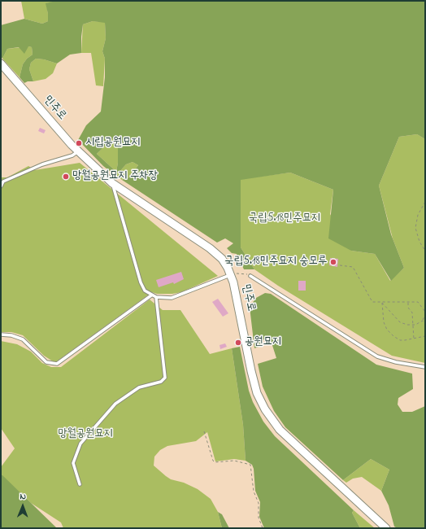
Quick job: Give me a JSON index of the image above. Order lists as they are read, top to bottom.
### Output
{
  "streets": {
    "main road": ["민주로"]
  },
  "parks": ["국립5.18민주묘지", "망월공원묘지"],
  "places": [
    "시립공원묘지",
    "망월공원묘지 주차장",
    "국립5.18민주묘지 숭모루",
    "공원묘지"
  ],
  "north": "top"
}
